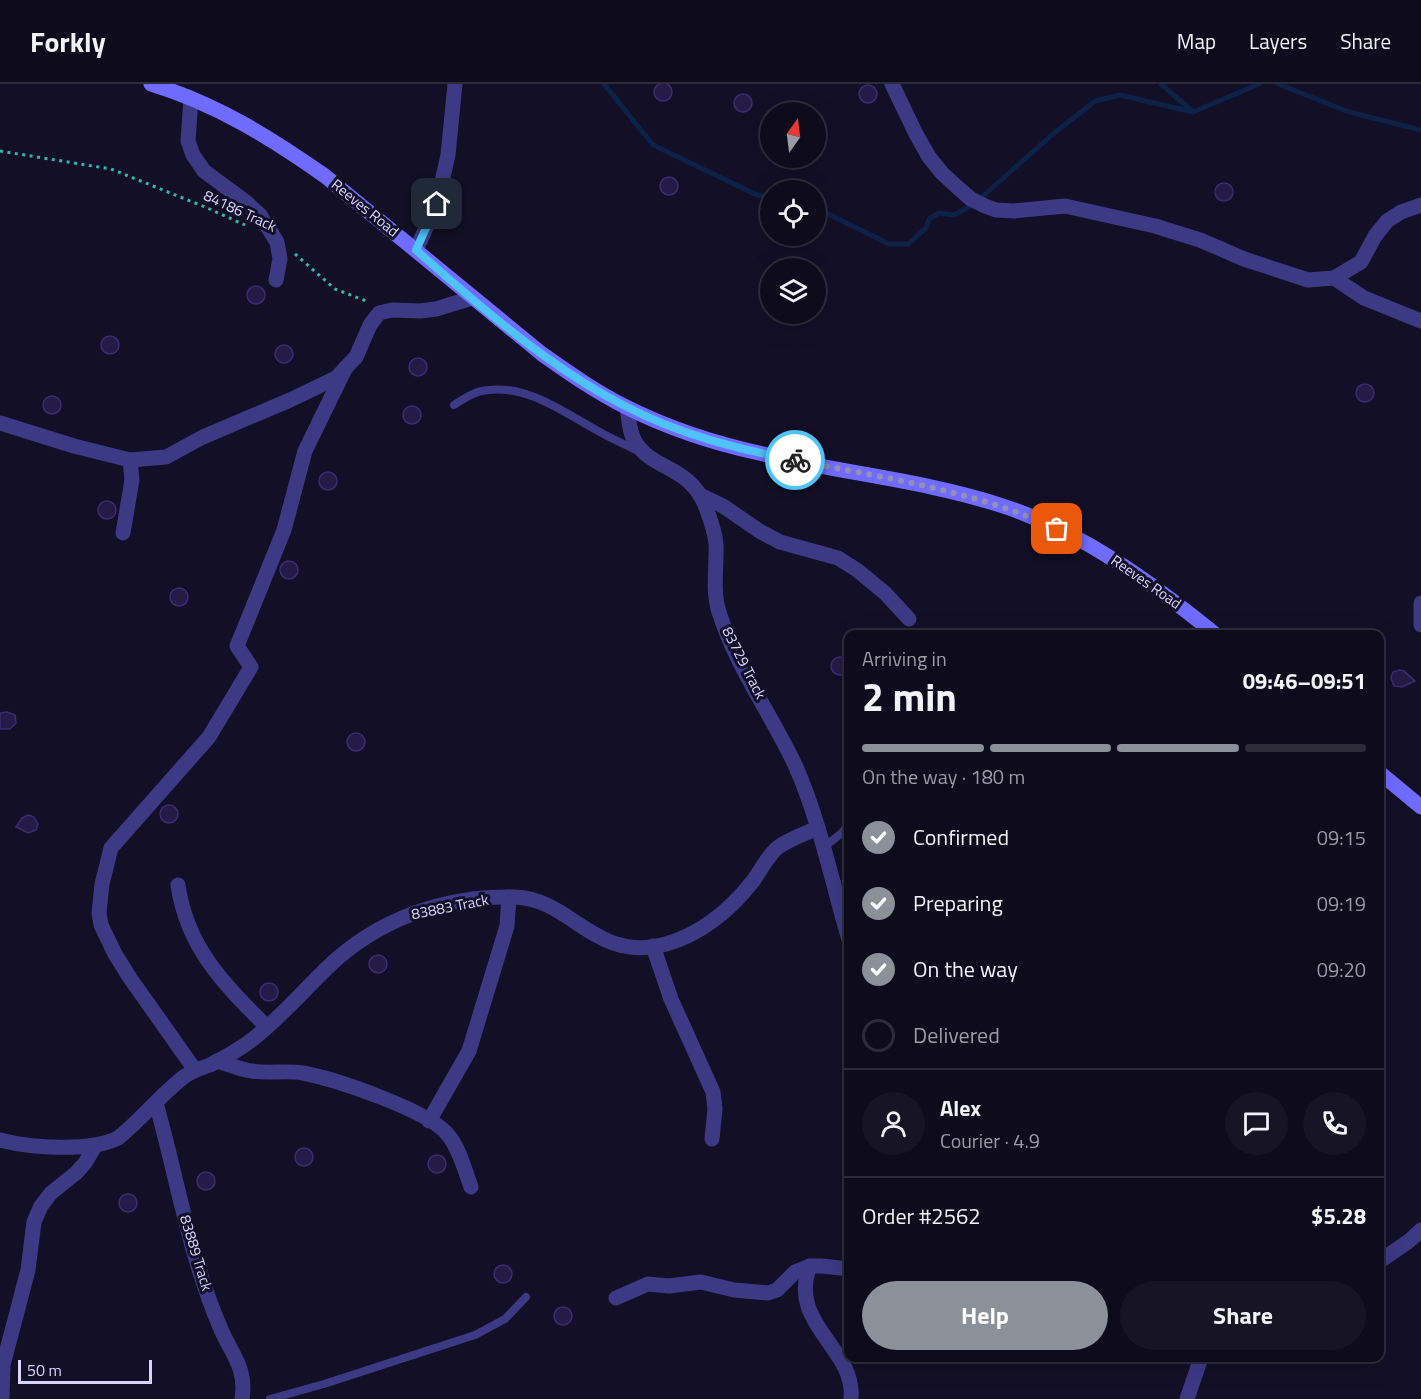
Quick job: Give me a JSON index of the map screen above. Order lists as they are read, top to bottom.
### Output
{
  "streets": {
    "street": [
      "Reeves Road",
      "83729 Track",
      "83883 Track",
      "83889 Track"
    ],
    "path": ["84186 Track"]
  },
  "crossings": [
    ["Reeves Road", "83729 Track"],
    ["83729 Track", "83883 Track"],
    ["83883 Track", "83889 Track"]
  ],
  "scale_bar": "50 m",
  "north": "top",
  "page": {
    "header": "Forkly",
    "nav": ["Map", "Layers", "Share"],
    "heading": ["2 min", "Arriving in", "09:46–09:51"],
    "panel": [
      "Alex",
      "Courier · 4.9",
      "Order #2562",
      "$5.28"
    ],
    "bar": "On the way · 180 m",
    "list": [
      ["Confirmed", "09:15"],
      ["Preparing", "09:19"],
      ["On the way", "09:20"],
      "Delivered"
    ],
    "buttons": ["Help", "Share"],
    "scale": "50 m"
  }
}
